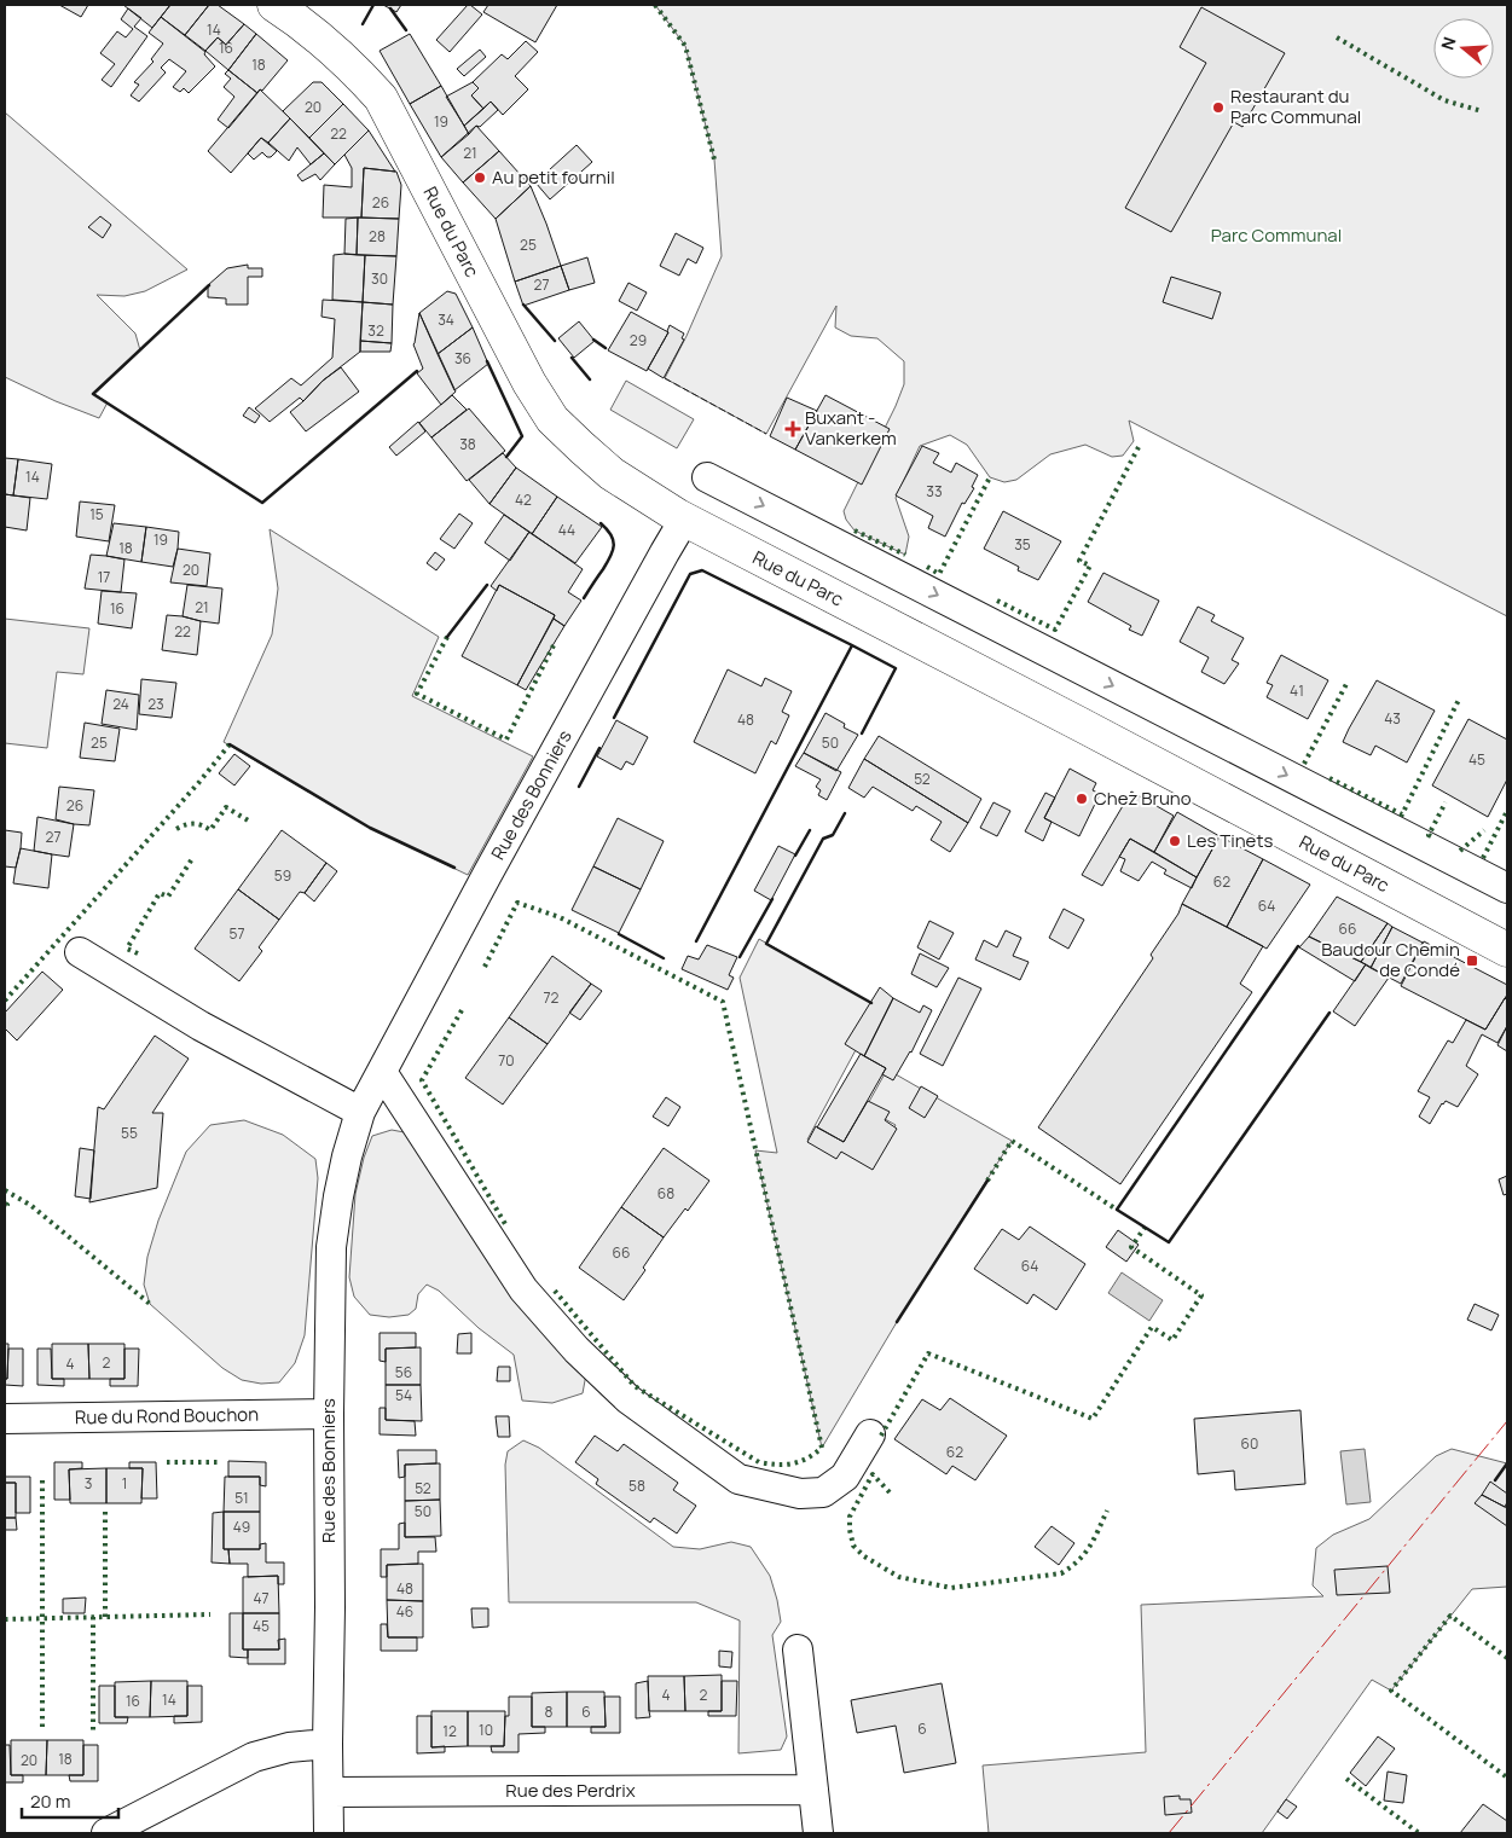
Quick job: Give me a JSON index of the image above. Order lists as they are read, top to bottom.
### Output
{
  "streets": {
    "street": [
      "Rue du Parc",
      "Rue des Bonniers",
      "Rue du Rond Bouchon",
      "Rue des Perdrix"
    ]
  },
  "crossings": [
    ["Rue du Parc", "Rue des Bonniers"],
    ["Rue des Bonniers", "Rue du Rond Bouchon"],
    ["Rue des Bonniers", "Rue des Perdrix"]
  ],
  "parks": ["Parc Communal"],
  "places": {
    "other": [
      "Restaurant du Parc Communal",
      "Au petit fournil",
      "Chez Bruno",
      "Les Tinets"
    ],
    "health": ["Buxant - Vankerkem"],
    "transit": ["Baudour Chemin de Condé"]
  },
  "house_numbers": [
    "14",
    "16",
    "18",
    "20",
    "19",
    "22",
    "21",
    "26",
    "28",
    "25",
    "30",
    "27",
    "34",
    "32",
    "29",
    "36",
    "38",
    "14",
    "33",
    "42",
    "15",
    "44",
    "19",
    "35",
    "18",
    "20",
    "17",
    "21",
    "16",
    "22",
    "41",
    "24",
    "23",
    "43",
    "48",
    "25",
    "50",
    "45",
    "52",
    "26",
    "27",
    "59",
    "62",
    "64",
    "66",
    "57",
    "72",
    "70",
    "55",
    "68",
    "66",
    "64",
    "2",
    "4",
    "56",
    "54",
    "60",
    "62",
    "3",
    "1",
    "58",
    "52",
    "51",
    "50",
    "49",
    "48",
    "47",
    "46",
    "45",
    "4",
    "2",
    "14",
    "16",
    "8",
    "6",
    "6",
    "10",
    "12",
    "18",
    "20"
  ],
  "scale_bar": "20 m",
  "north": "left"
}
